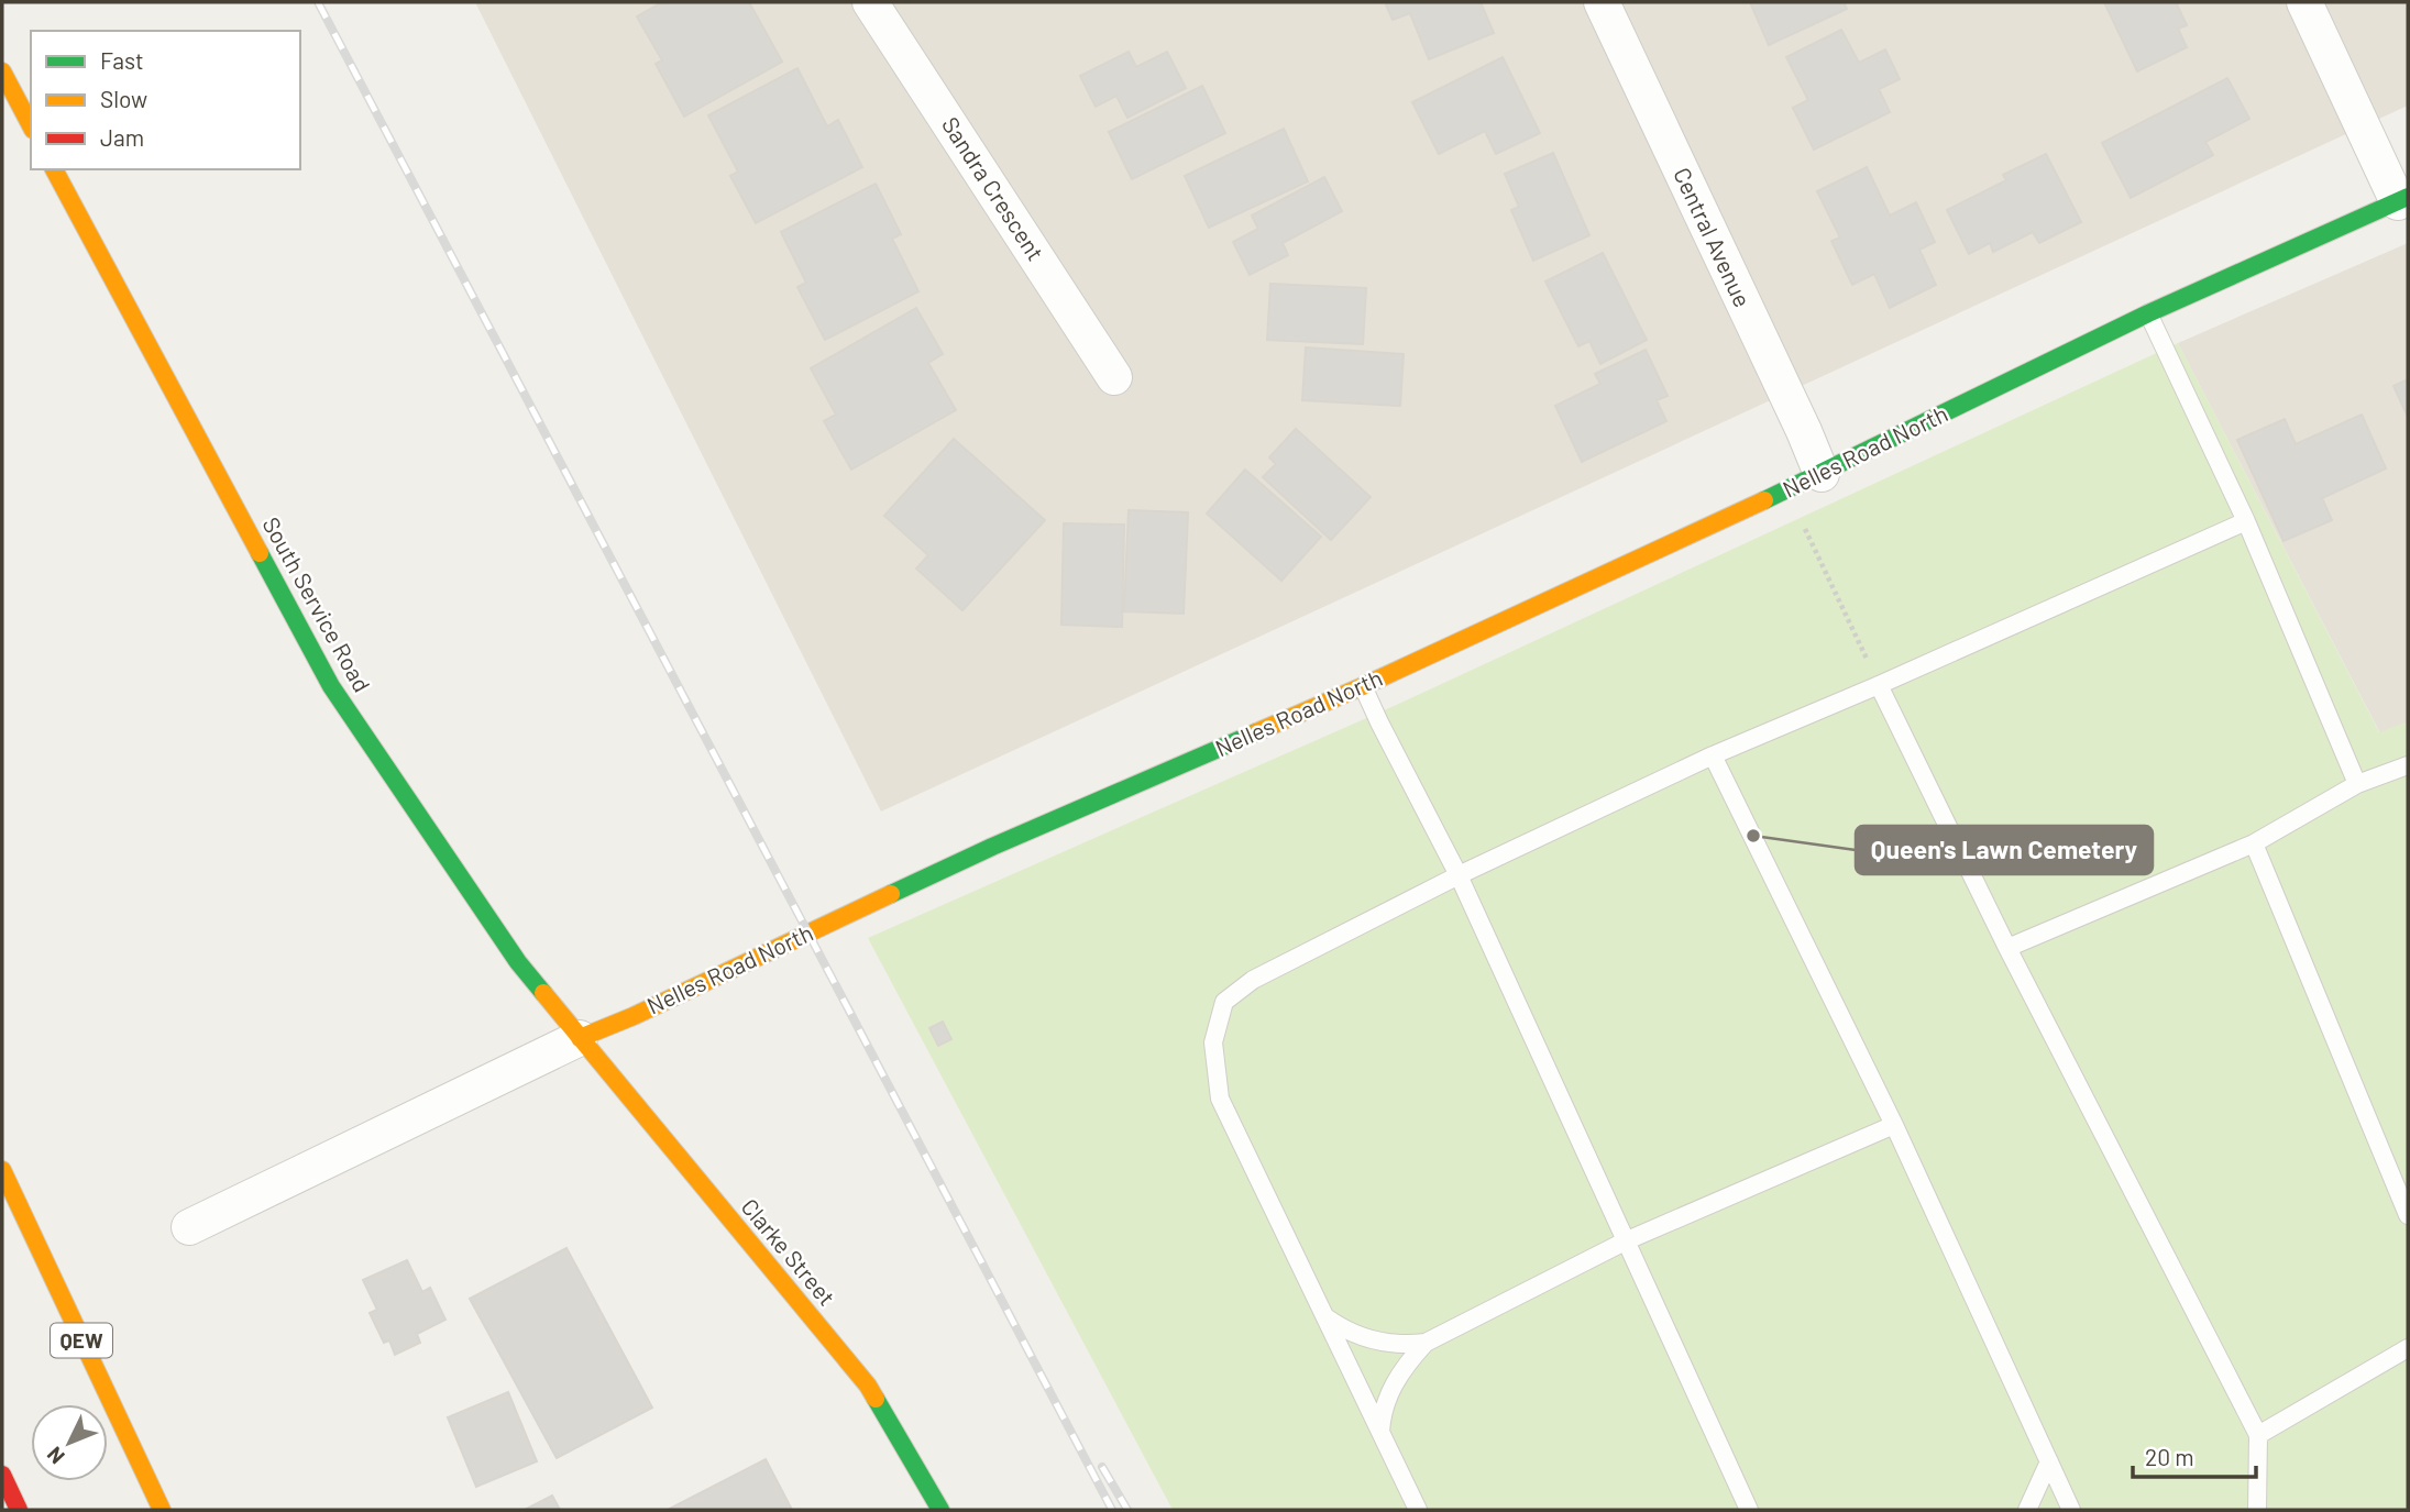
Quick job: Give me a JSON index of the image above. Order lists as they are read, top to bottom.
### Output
{
  "streets": {
    "main road": [
      "Nelles Road North",
      "South Service Road",
      "Clarke Street",
      "QEW"
    ],
    "street": ["Sandra Crescent", "Central Avenue"]
  },
  "crossings": [
    ["Central Avenue", "Nelles Road North"],
    ["Nelles Road North", "South Service Road"],
    ["Nelles Road North", "Clarke Street"],
    ["South Service Road", "Clarke Street"]
  ],
  "places": ["Queen's Lawn Cemetery"],
  "legend": ["Fast", "Slow", "Jam"],
  "scale_bar": "20 m",
  "north": "bottom left"
}
